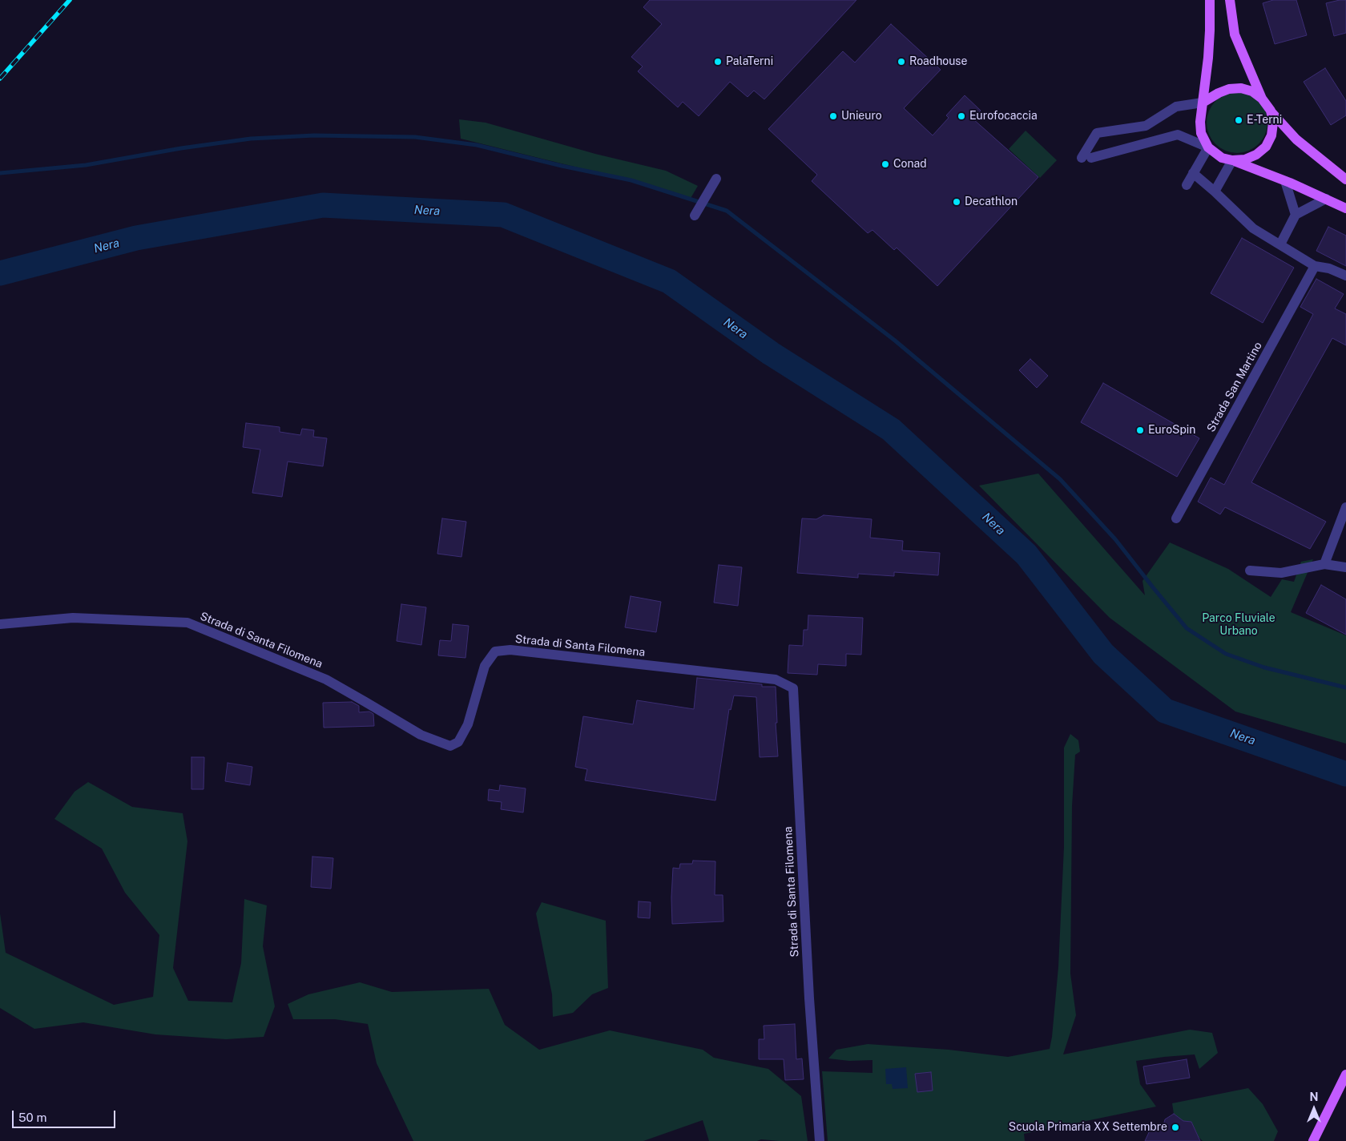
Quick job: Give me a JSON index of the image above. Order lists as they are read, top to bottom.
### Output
{
  "streets": {
    "street": ["Strada San Martino", "Strada di Santa Filomena"]
  },
  "water": ["Nera"],
  "parks": ["Parco Fluviale Urbano"],
  "places": [
    "PalaTerni",
    "Roadhouse",
    "Unieuro",
    "Eurofocaccia",
    "E-Terni",
    "Conad",
    "Decathlon",
    "EuroSpin",
    "Scuola Primaria XX Settembre"
  ],
  "scale_bar": "50 m",
  "north": "top"
}
